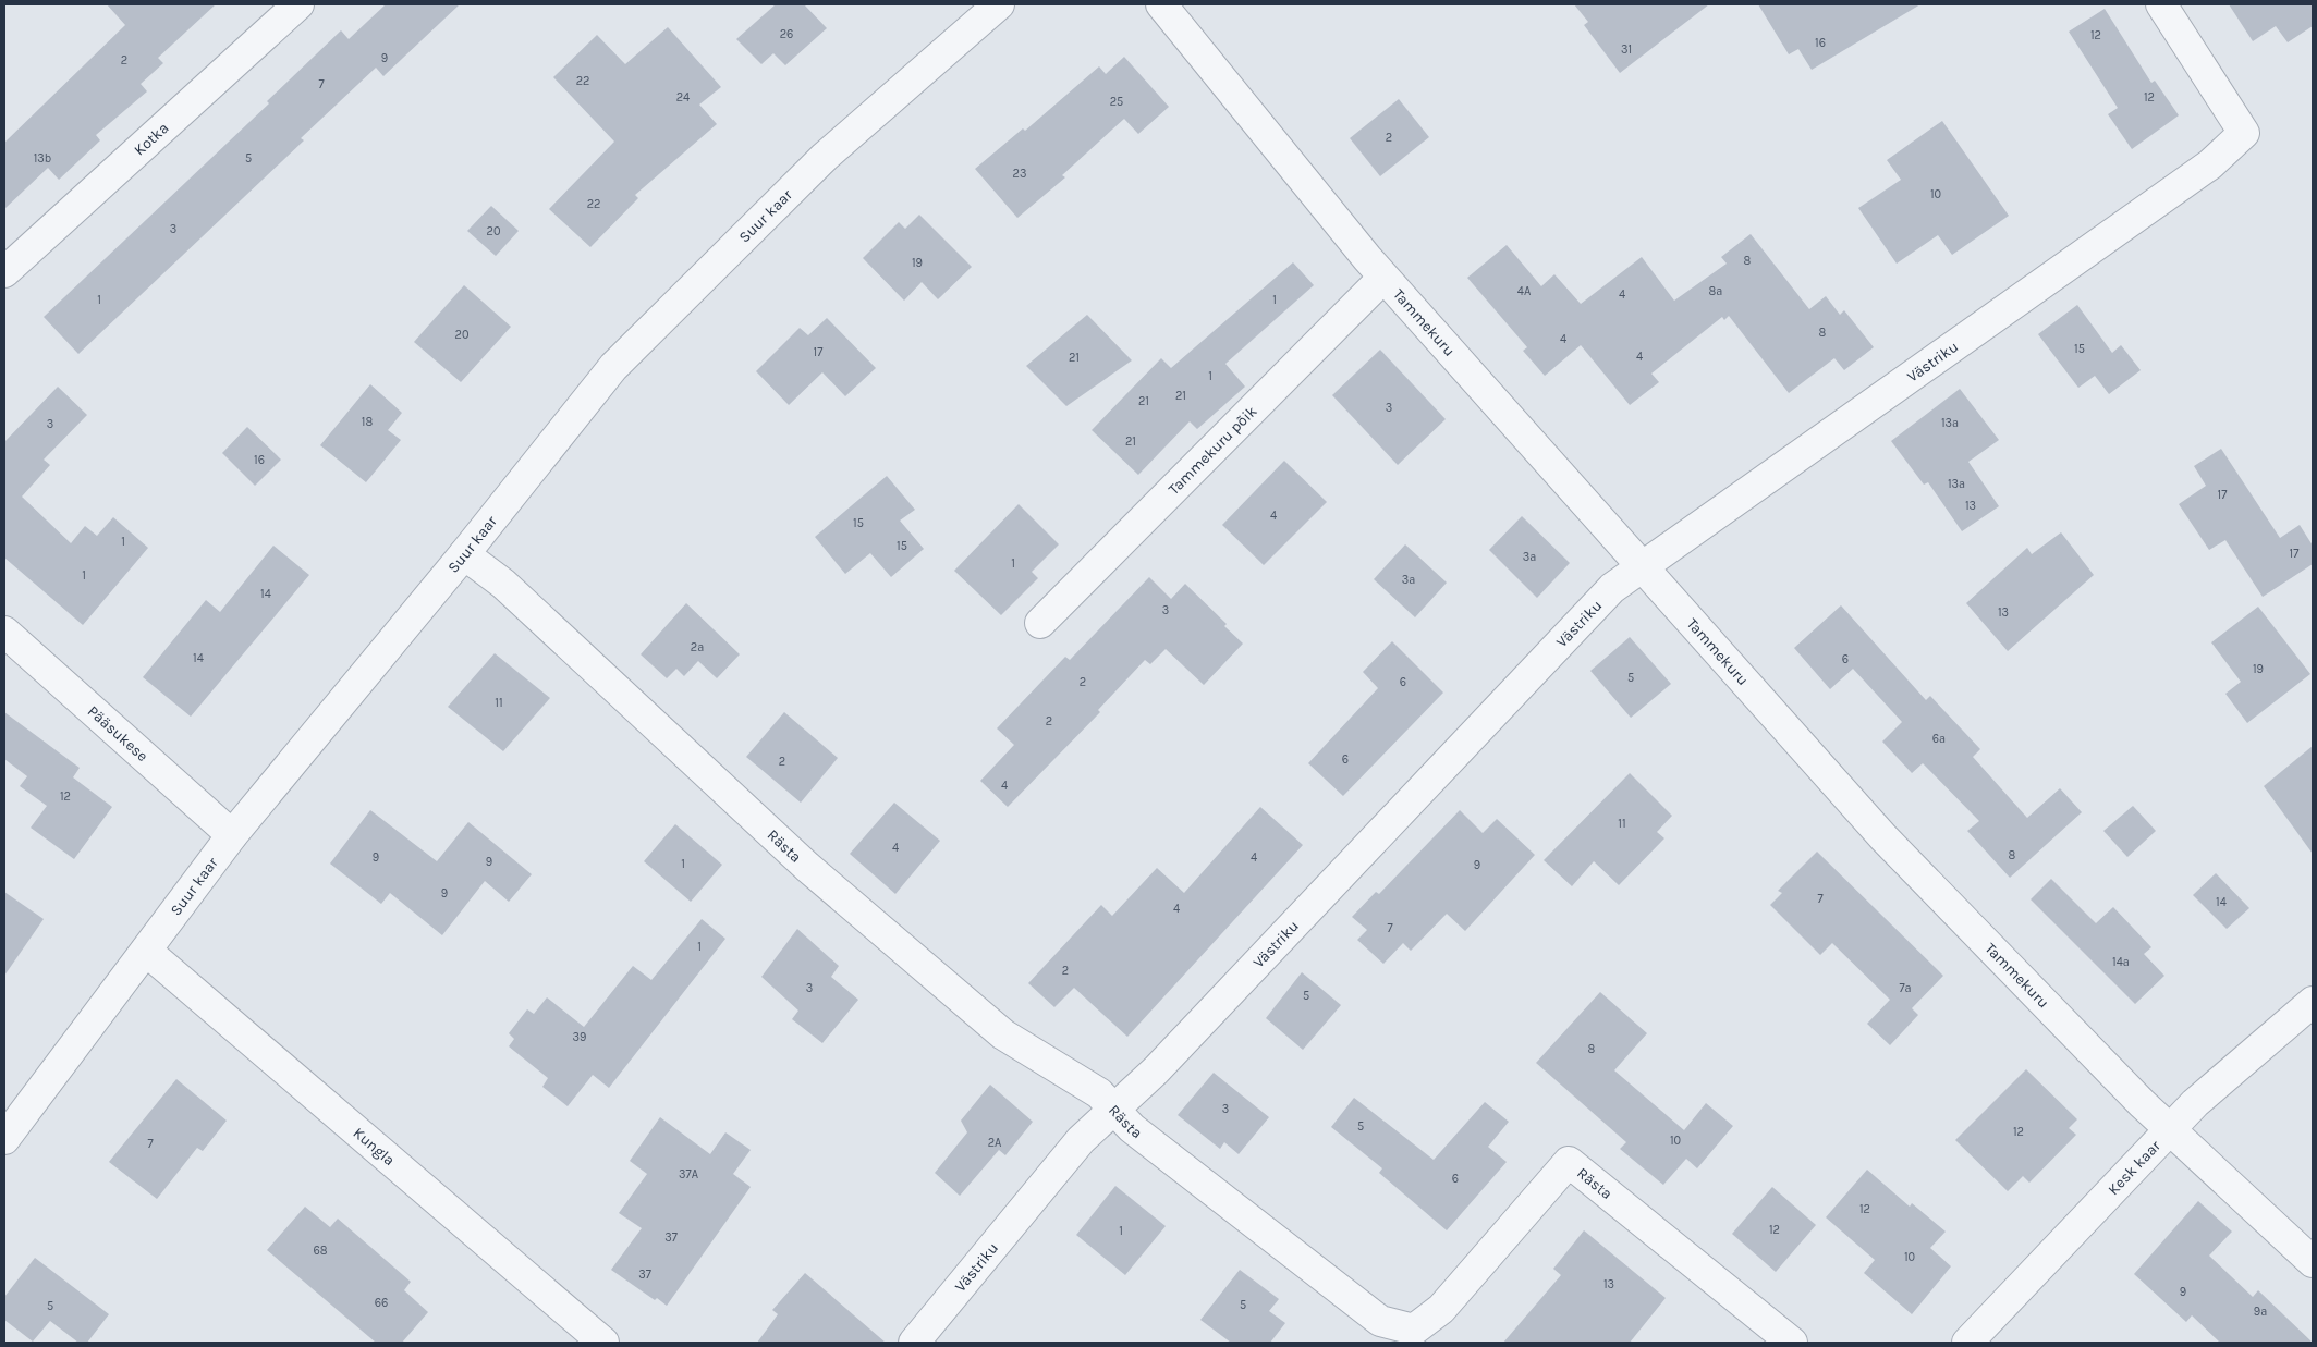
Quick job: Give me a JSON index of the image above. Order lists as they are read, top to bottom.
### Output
{
  "streets": {
    "street": [
      "Kotka",
      "Suur kaar",
      "Tammekuru",
      "Västriku",
      "Tammekuru põik",
      "Pääsukese",
      "Rästa",
      "Kungla",
      "Kesk kaar"
    ]
  },
  "crossings": [
    ["Suur kaar", "Pääsukese"],
    ["Suur kaar", "Rästa"],
    ["Suur kaar", "Kungla"],
    ["Tammekuru", "Västriku"],
    ["Tammekuru", "Tammekuru põik"],
    ["Tammekuru", "Kesk kaar"],
    ["Västriku", "Rästa"]
  ],
  "house_numbers": [
    "26",
    "12",
    "16",
    "31",
    "9",
    "2",
    "22",
    "7",
    "24",
    "12",
    "25",
    "2",
    "13b",
    "5",
    "23",
    "10",
    "22",
    "3",
    "20",
    "8",
    "19",
    "4A",
    "8a",
    "4",
    "1",
    "1",
    "8",
    "20",
    "4",
    "15",
    "17",
    "4",
    "21",
    "1",
    "21",
    "21",
    "3",
    "18",
    "13a",
    "3",
    "21",
    "16",
    "13a",
    "17",
    "13",
    "4",
    "15",
    "1",
    "15",
    "17",
    "3a",
    "1",
    "1",
    "3a",
    "14",
    "3",
    "13",
    "2a",
    "14",
    "6",
    "19",
    "5",
    "2",
    "6",
    "11",
    "2",
    "6a",
    "6",
    "2",
    "4",
    "12",
    "11",
    "4",
    "8",
    "9",
    "4",
    "9",
    "1",
    "9",
    "9",
    "7",
    "14",
    "4",
    "7",
    "1",
    "14a",
    "2",
    "3",
    "7a",
    "5",
    "39",
    "8",
    "3",
    "5",
    "12",
    "10",
    "2A",
    "7",
    "37A",
    "6",
    "12",
    "12",
    "1",
    "37",
    "68",
    "10",
    "37",
    "13",
    "9",
    "66",
    "5",
    "5",
    "9a"
  ]
}
